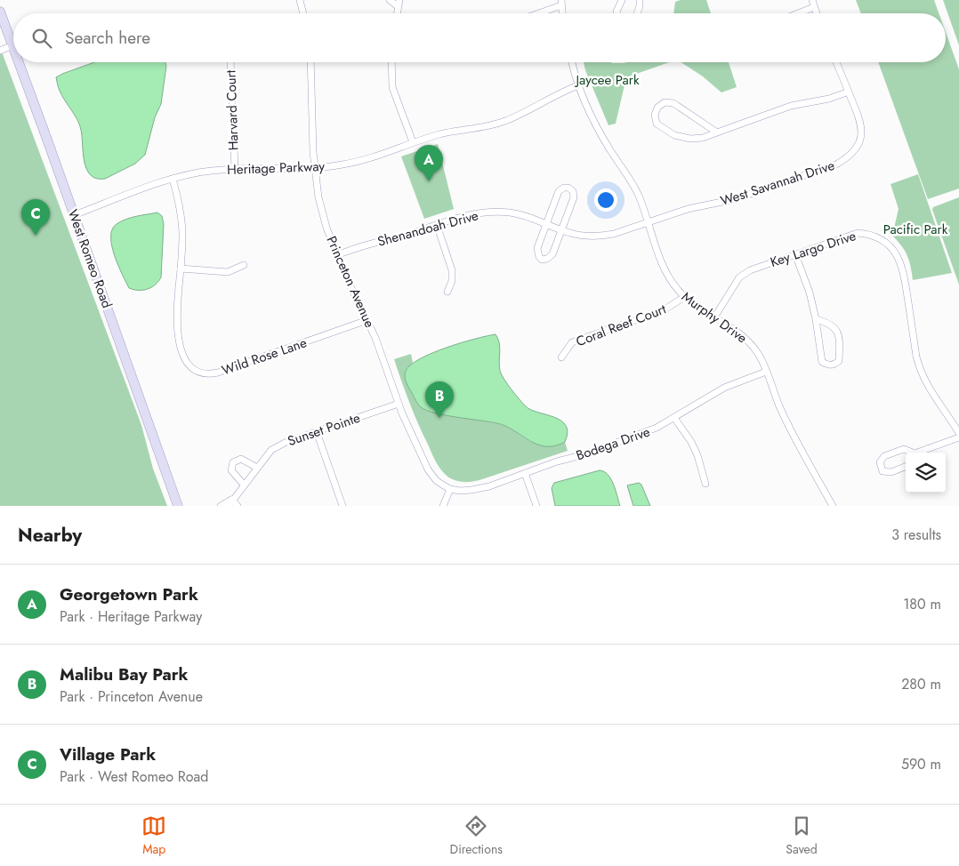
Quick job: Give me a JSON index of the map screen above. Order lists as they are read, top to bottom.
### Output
{
  "streets": {
    "main road": ["West Romeo Road"],
    "street": [
      "Harvard Court",
      "Heritage Parkway",
      "West Savannah Drive",
      "Shenandoah Drive",
      "Key Largo Drive",
      "Princeton Avenue",
      "Murphy Drive",
      "Coral Reef Court",
      "Wild Rose Lane",
      "Sunset Pointe",
      "Bodega Drive"
    ]
  },
  "crossings": [
    ["Harvard Court", "Heritage Parkway"],
    ["Heritage Parkway", "West Romeo Road"],
    ["Heritage Parkway", "Princeton Avenue"],
    ["Heritage Parkway", "Murphy Drive"],
    ["Heritage Parkway", "Wild Rose Lane"],
    ["West Savannah Drive", "Shenandoah Drive"],
    ["West Savannah Drive", "Murphy Drive"],
    ["Shenandoah Drive", "Princeton Avenue"],
    ["Shenandoah Drive", "Murphy Drive"],
    ["Key Largo Drive", "Murphy Drive"],
    ["Princeton Avenue", "Wild Rose Lane"],
    ["Princeton Avenue", "Sunset Pointe"],
    ["Princeton Avenue", "Bodega Drive"],
    ["Murphy Drive", "Coral Reef Court"],
    ["Murphy Drive", "Bodega Drive"]
  ],
  "parks": ["Jaycee Park", "Pacific Park"],
  "page": {
    "search": "Search here",
    "pins": ["A", "C", "B"],
    "heading": ["Nearby", "3 results"],
    "list": [
      {
        "mark": "A",
        "name": "Georgetown Park",
        "note": "Park · Heritage Parkway",
        "value": "180 m"
      },
      {
        "mark": "B",
        "name": "Malibu Bay Park",
        "note": "Park · Princeton Avenue",
        "value": "280 m"
      },
      {
        "mark": "C",
        "name": "Village Park",
        "note": "Park · West Romeo Road",
        "value": "590 m"
      }
    ],
    "nav": ["Map", "Directions", "Saved"]
  }
}
